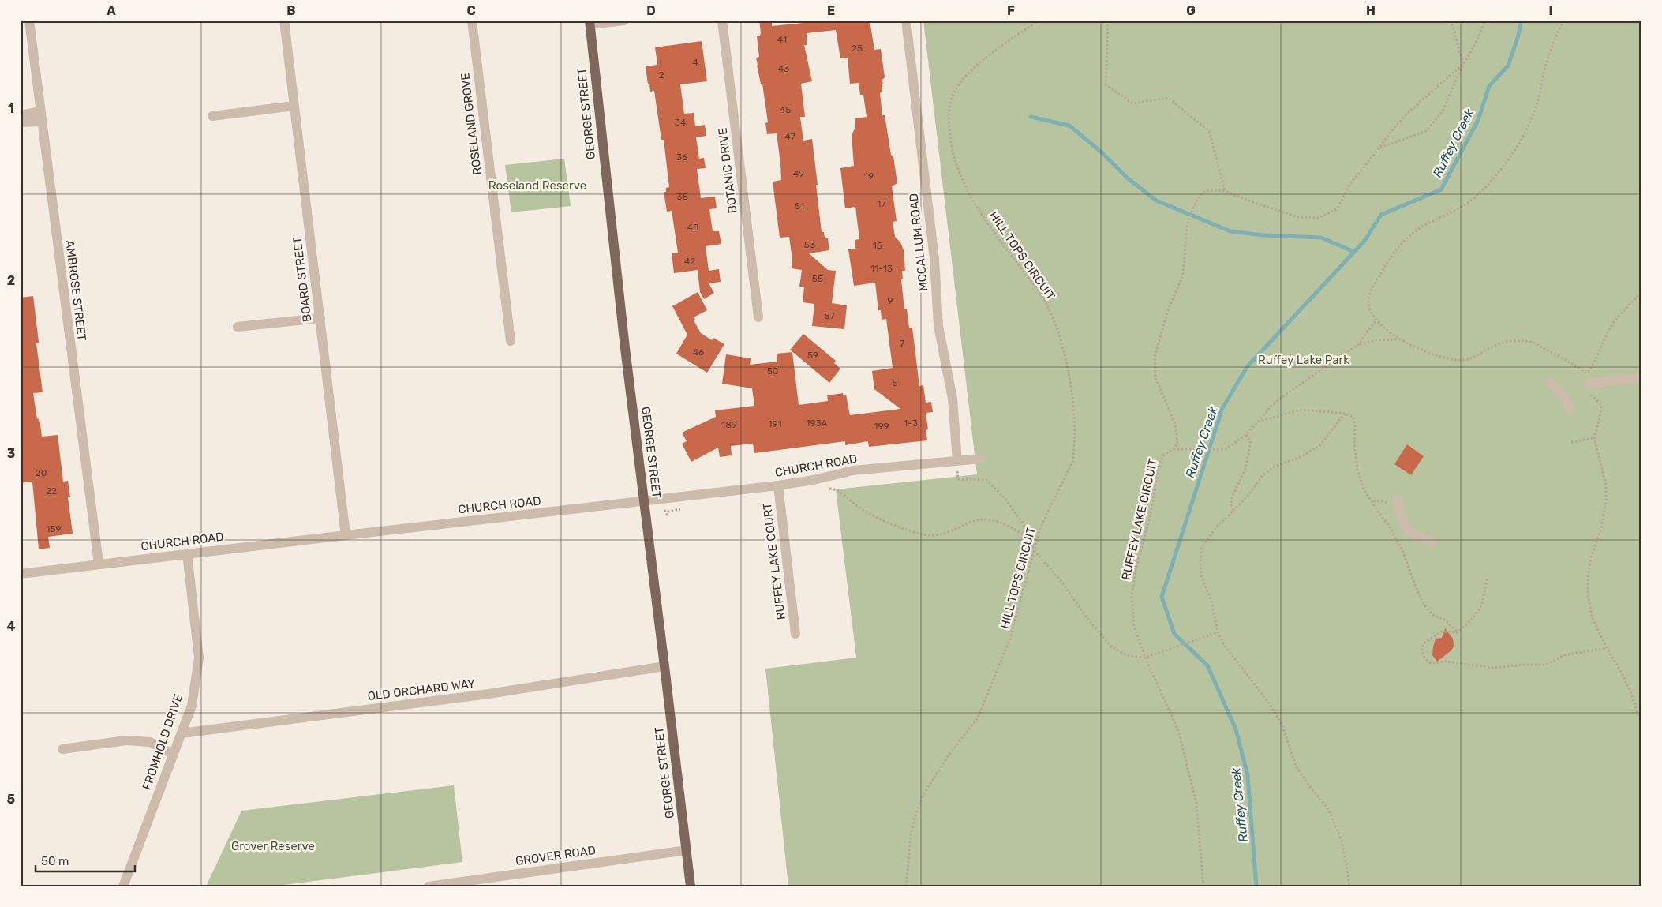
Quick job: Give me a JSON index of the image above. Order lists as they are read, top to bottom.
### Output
{
  "streets": {
    "main road": ["GEORGE STREET"],
    "street": [
      "ROSELAND GROVE",
      "BOTANIC DRIVE",
      "MCCALLUM ROAD",
      "BOARD STREET",
      "AMBROSE STREET",
      "CHURCH ROAD",
      "RUFFEY LAKE COURT",
      "OLD ORCHARD WAY",
      "FROMHOLD DRIVE",
      "GROVER ROAD"
    ],
    "path": ["HILL TOPS CIRCUIT", "RUFFEY LAKE CIRCUIT"]
  },
  "crossings": [
    ["GEORGE STREET", "CHURCH ROAD"],
    ["GEORGE STREET", "OLD ORCHARD WAY"],
    ["GEORGE STREET", "GROVER ROAD"],
    ["MCCALLUM ROAD", "CHURCH ROAD"],
    ["BOARD STREET", "CHURCH ROAD"],
    ["AMBROSE STREET", "CHURCH ROAD"],
    ["CHURCH ROAD", "RUFFEY LAKE COURT"],
    ["CHURCH ROAD", "FROMHOLD DRIVE"],
    ["OLD ORCHARD WAY", "FROMHOLD DRIVE"]
  ],
  "water": ["Ruffey Creek"],
  "parks": ["Roseland Reserve", "Ruffey Lake Park", "Grover Reserve"],
  "house_numbers": [
    "41",
    "25",
    "4",
    "43",
    "2",
    "45",
    "34",
    "47",
    "36",
    "49",
    "19",
    "38",
    "17",
    "51",
    "40",
    "53",
    "15",
    "42",
    "11-13",
    "55",
    "9",
    "57",
    "7",
    "46",
    "59",
    "50",
    "5",
    "193A",
    "1-3",
    "191",
    "189",
    "199",
    "20",
    "22",
    "159"
  ],
  "scale_bar": "50 m",
  "grid": {
    "columns": [
      "A",
      "B",
      "C",
      "D",
      "E",
      "F",
      "G",
      "H",
      "I"
    ],
    "rows": [
      "1",
      "2",
      "3",
      "4",
      "5"
    ]
  }
}
